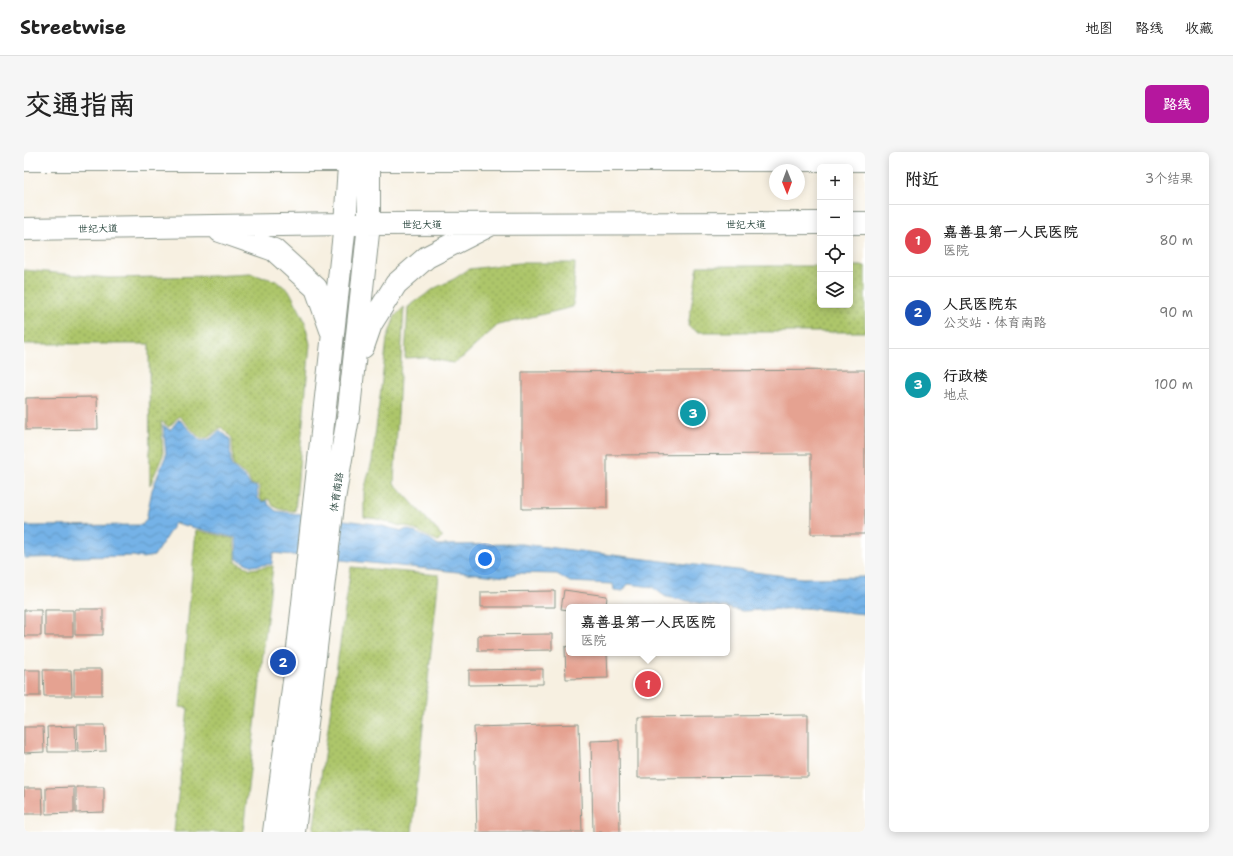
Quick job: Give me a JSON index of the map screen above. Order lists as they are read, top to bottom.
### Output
{
  "streets": {
    "main road": ["世纪大道", "体育南路"]
  },
  "crossings": [
    ["世纪大道", "体育南路"]
  ],
  "north": "bottom",
  "page": {
    "header": "Streetwise",
    "nav": ["地图", "路线", "收藏"],
    "title": "交通指南",
    "buttons": "路线",
    "heading": ["附近", "3个结果"],
    "map_buttons": ["+", "−"],
    "list": [
      {
        "mark": "1",
        "name": "嘉善县第一人民医院",
        "note": "医院",
        "value": "80 m"
      },
      {
        "mark": "2",
        "name": "人民医院东",
        "note": "公交站 · 体育南路",
        "value": "90 m"
      },
      {
        "mark": "3",
        "name": "行政楼",
        "note": "地点",
        "value": "100 m"
      }
    ],
    "pins": ["3", "2", "1"],
    "popup": ["嘉善县第一人民医院", "医院"]
  }
}
